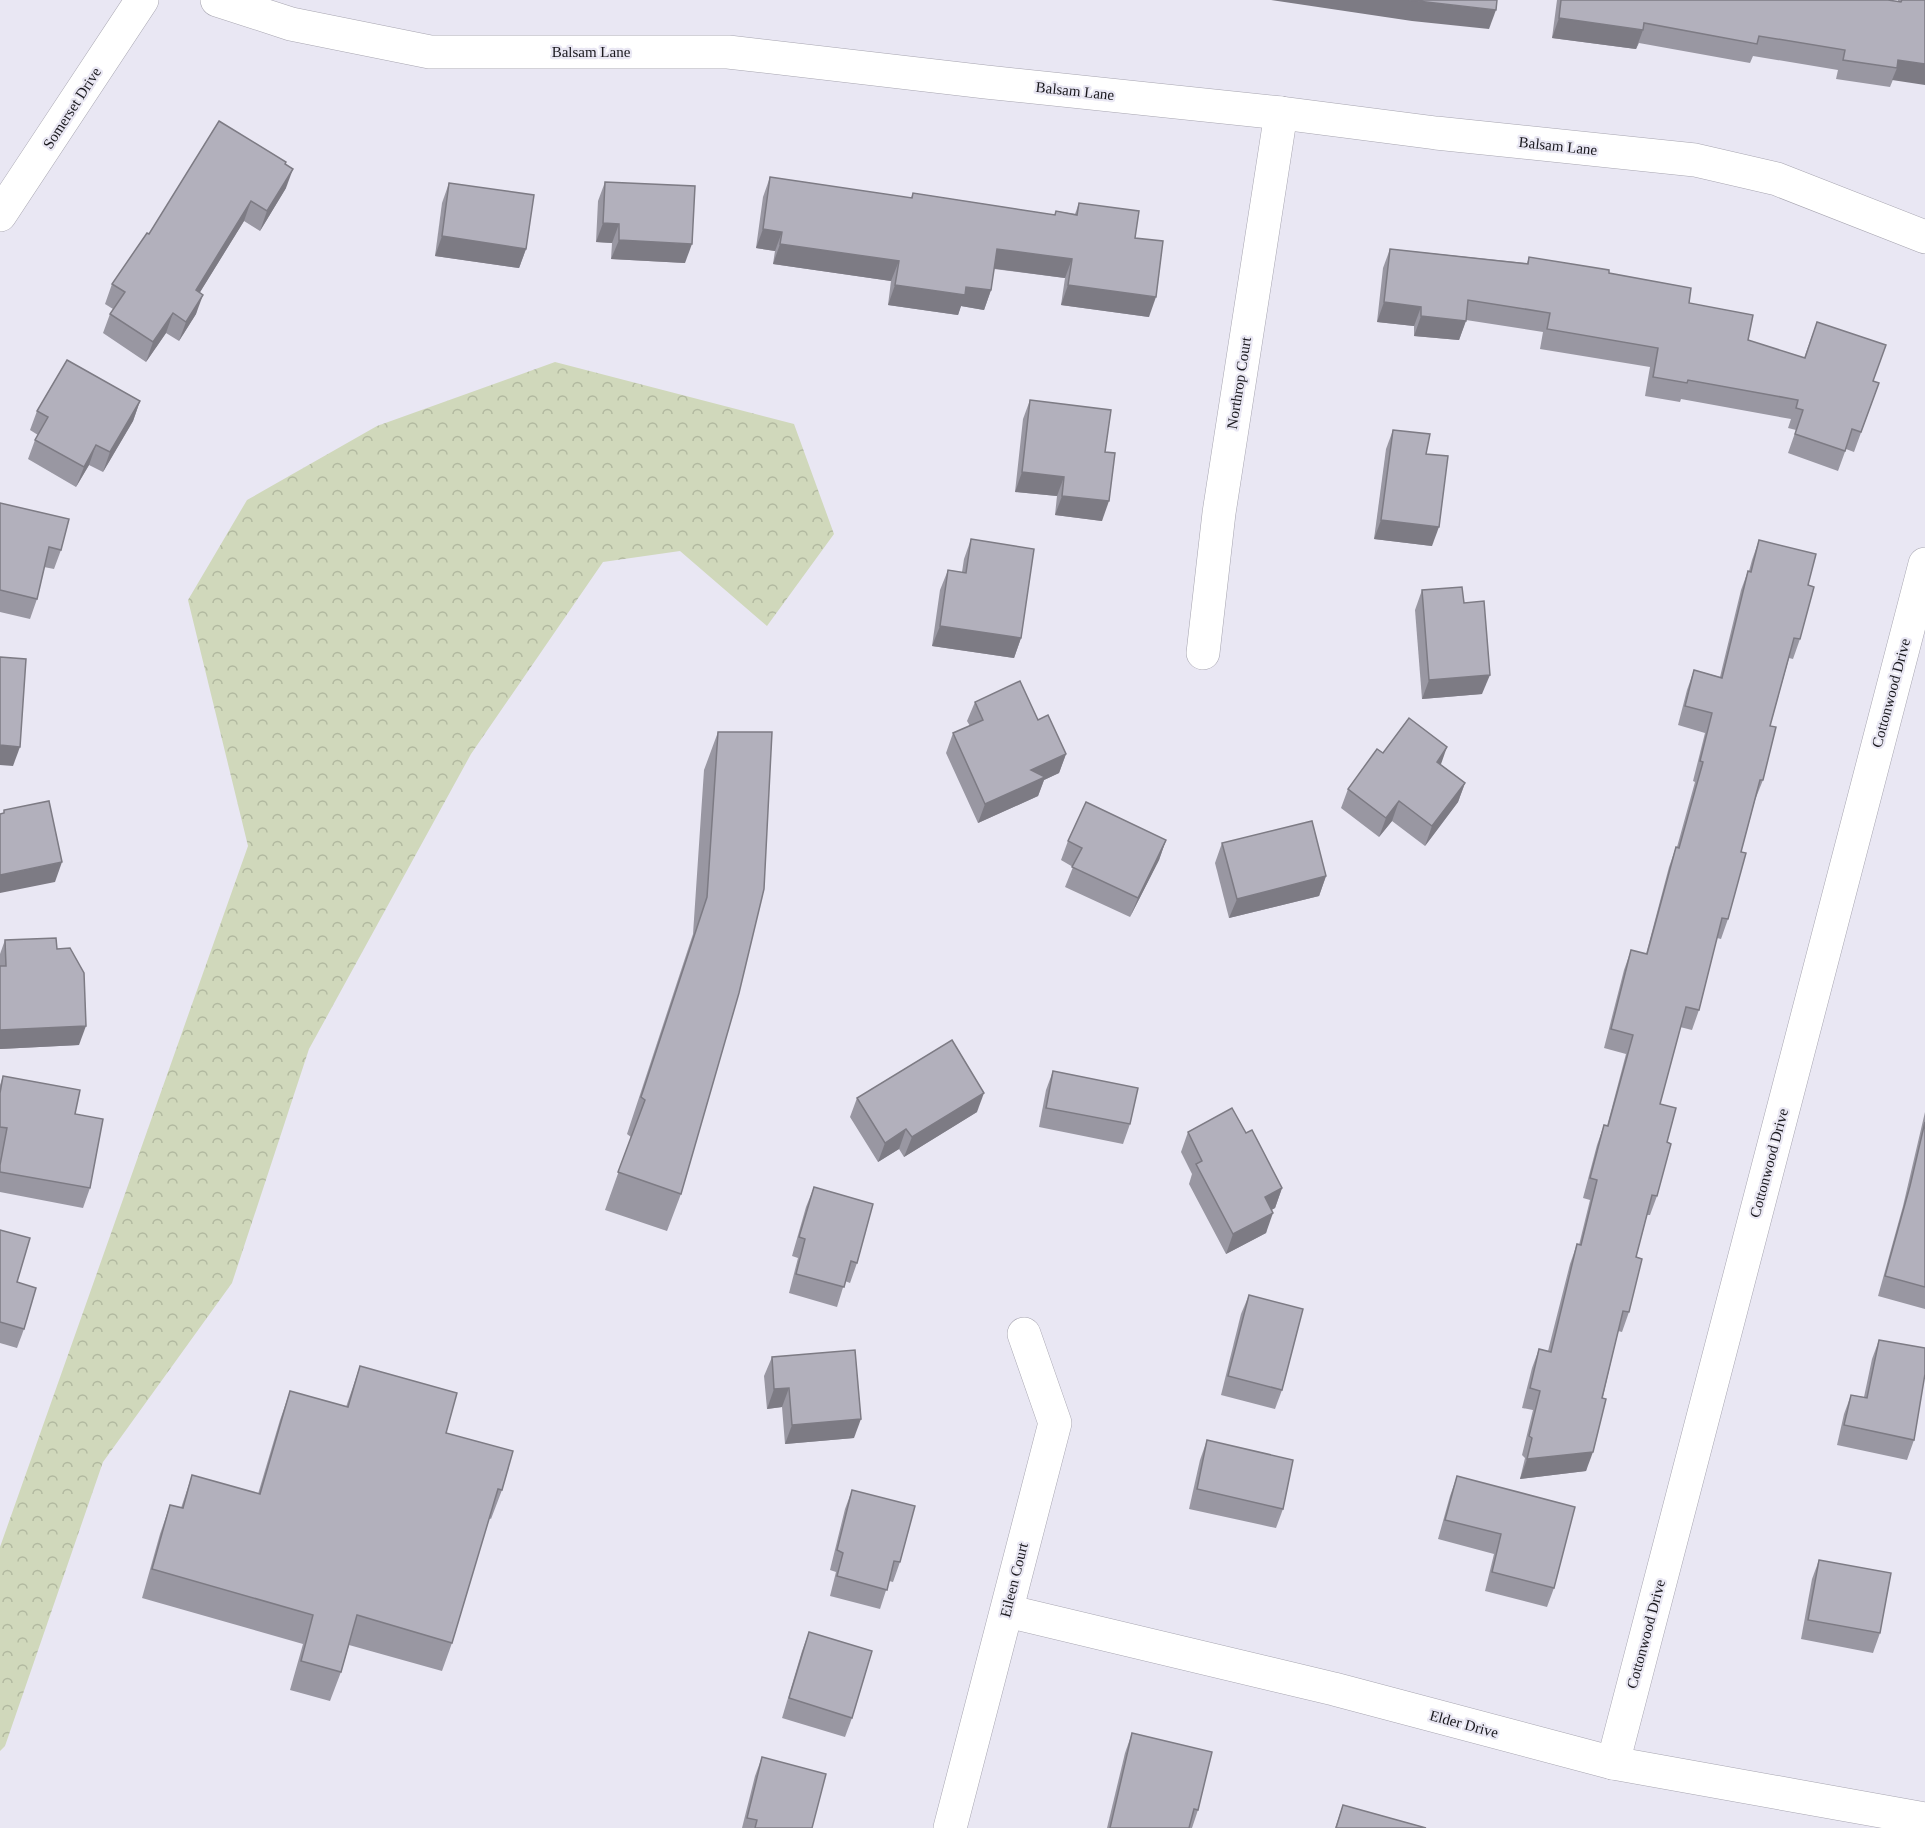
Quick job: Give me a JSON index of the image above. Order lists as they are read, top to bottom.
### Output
{
  "streets": {
    "street": [
      "Balsam Lane",
      "Somerset Drive",
      "Northrop Court",
      "Cottonwood Drive",
      "Eileen Court",
      "Elder Drive"
    ]
  },
  "crossings": [
    ["Balsam Lane", "Northrop Court"],
    ["Cottonwood Drive", "Elder Drive"],
    ["Eileen Court", "Elder Drive"]
  ]
}
